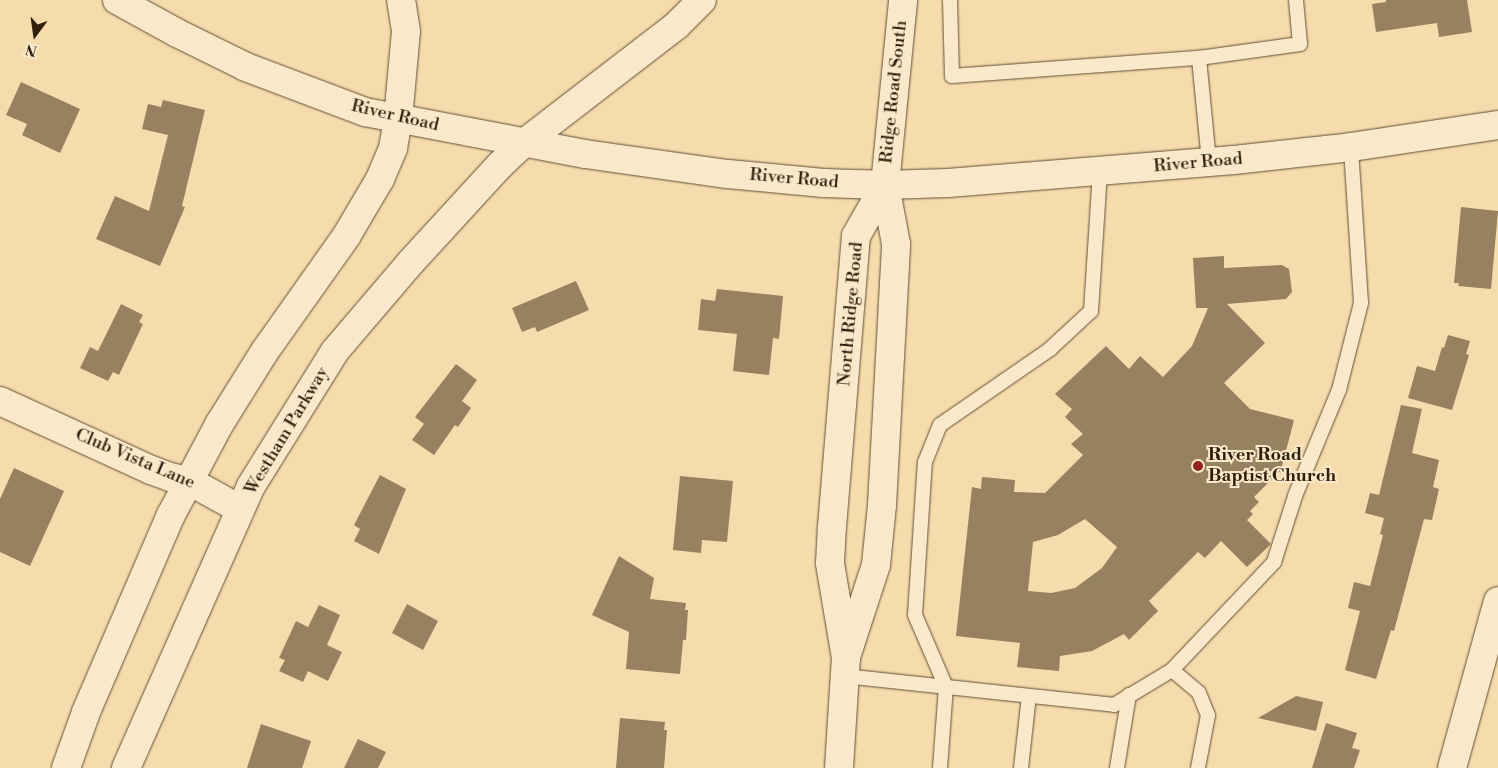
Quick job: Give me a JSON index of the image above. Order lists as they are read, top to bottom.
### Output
{
  "streets": {
    "main road": [
      "Ridge Road South",
      "River Road",
      "North Ridge Road",
      "Westham Parkway",
      "Club Vista Lane"
    ]
  },
  "crossings": [
    ["Ridge Road South", "River Road"],
    ["Ridge Road South", "North Ridge Road"],
    ["River Road", "North Ridge Road"],
    ["River Road", "Westham Parkway"],
    ["Westham Parkway", "Club Vista Lane"]
  ],
  "places": ["River Road Baptist Church"],
  "north": "bottom"
}
